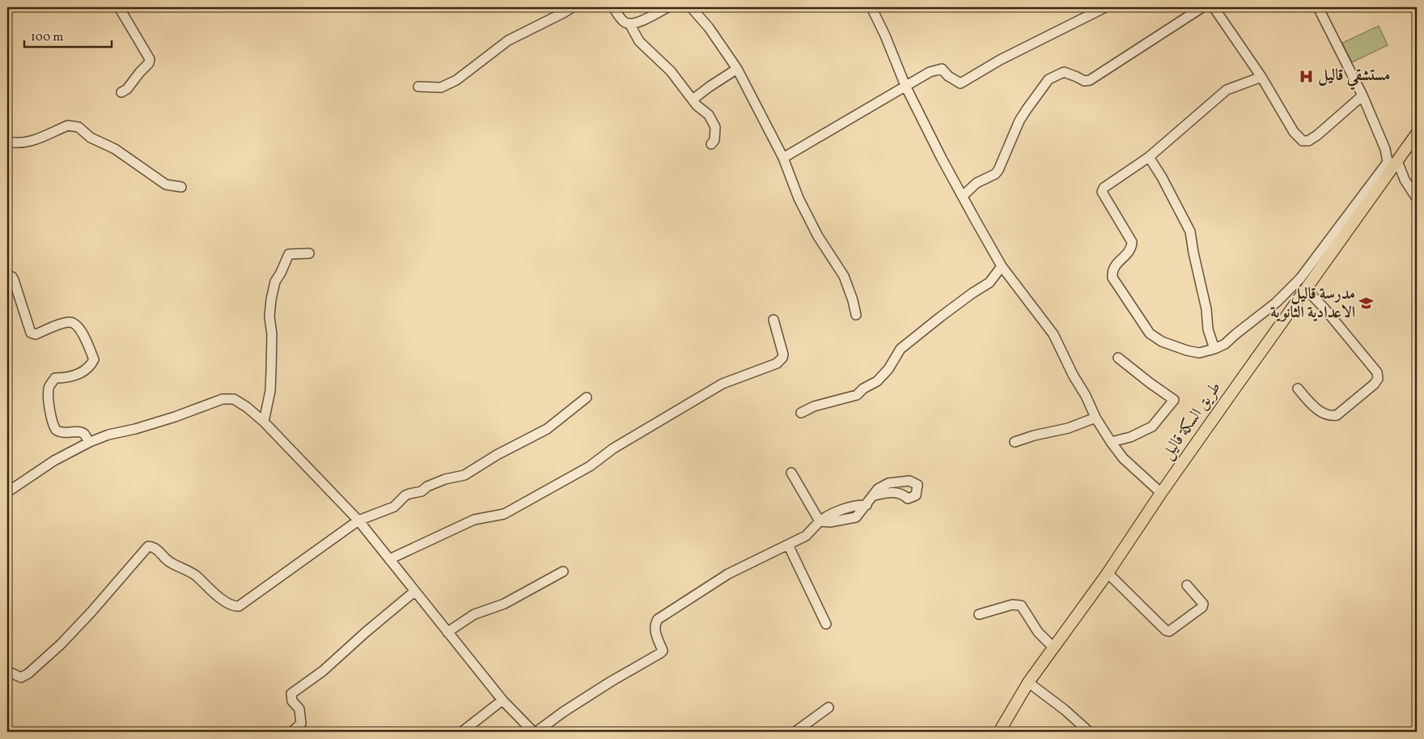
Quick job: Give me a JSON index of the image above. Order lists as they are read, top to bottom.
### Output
{
  "streets": {
    "main road": ["طريق السكة قاليل"]
  },
  "places": {
    "hospital": ["مستشقي قاليل"],
    "school or university": ["مدرسة قاليل الاعدادية الثانوية"]
  },
  "scale_bar": "100 m"
}
